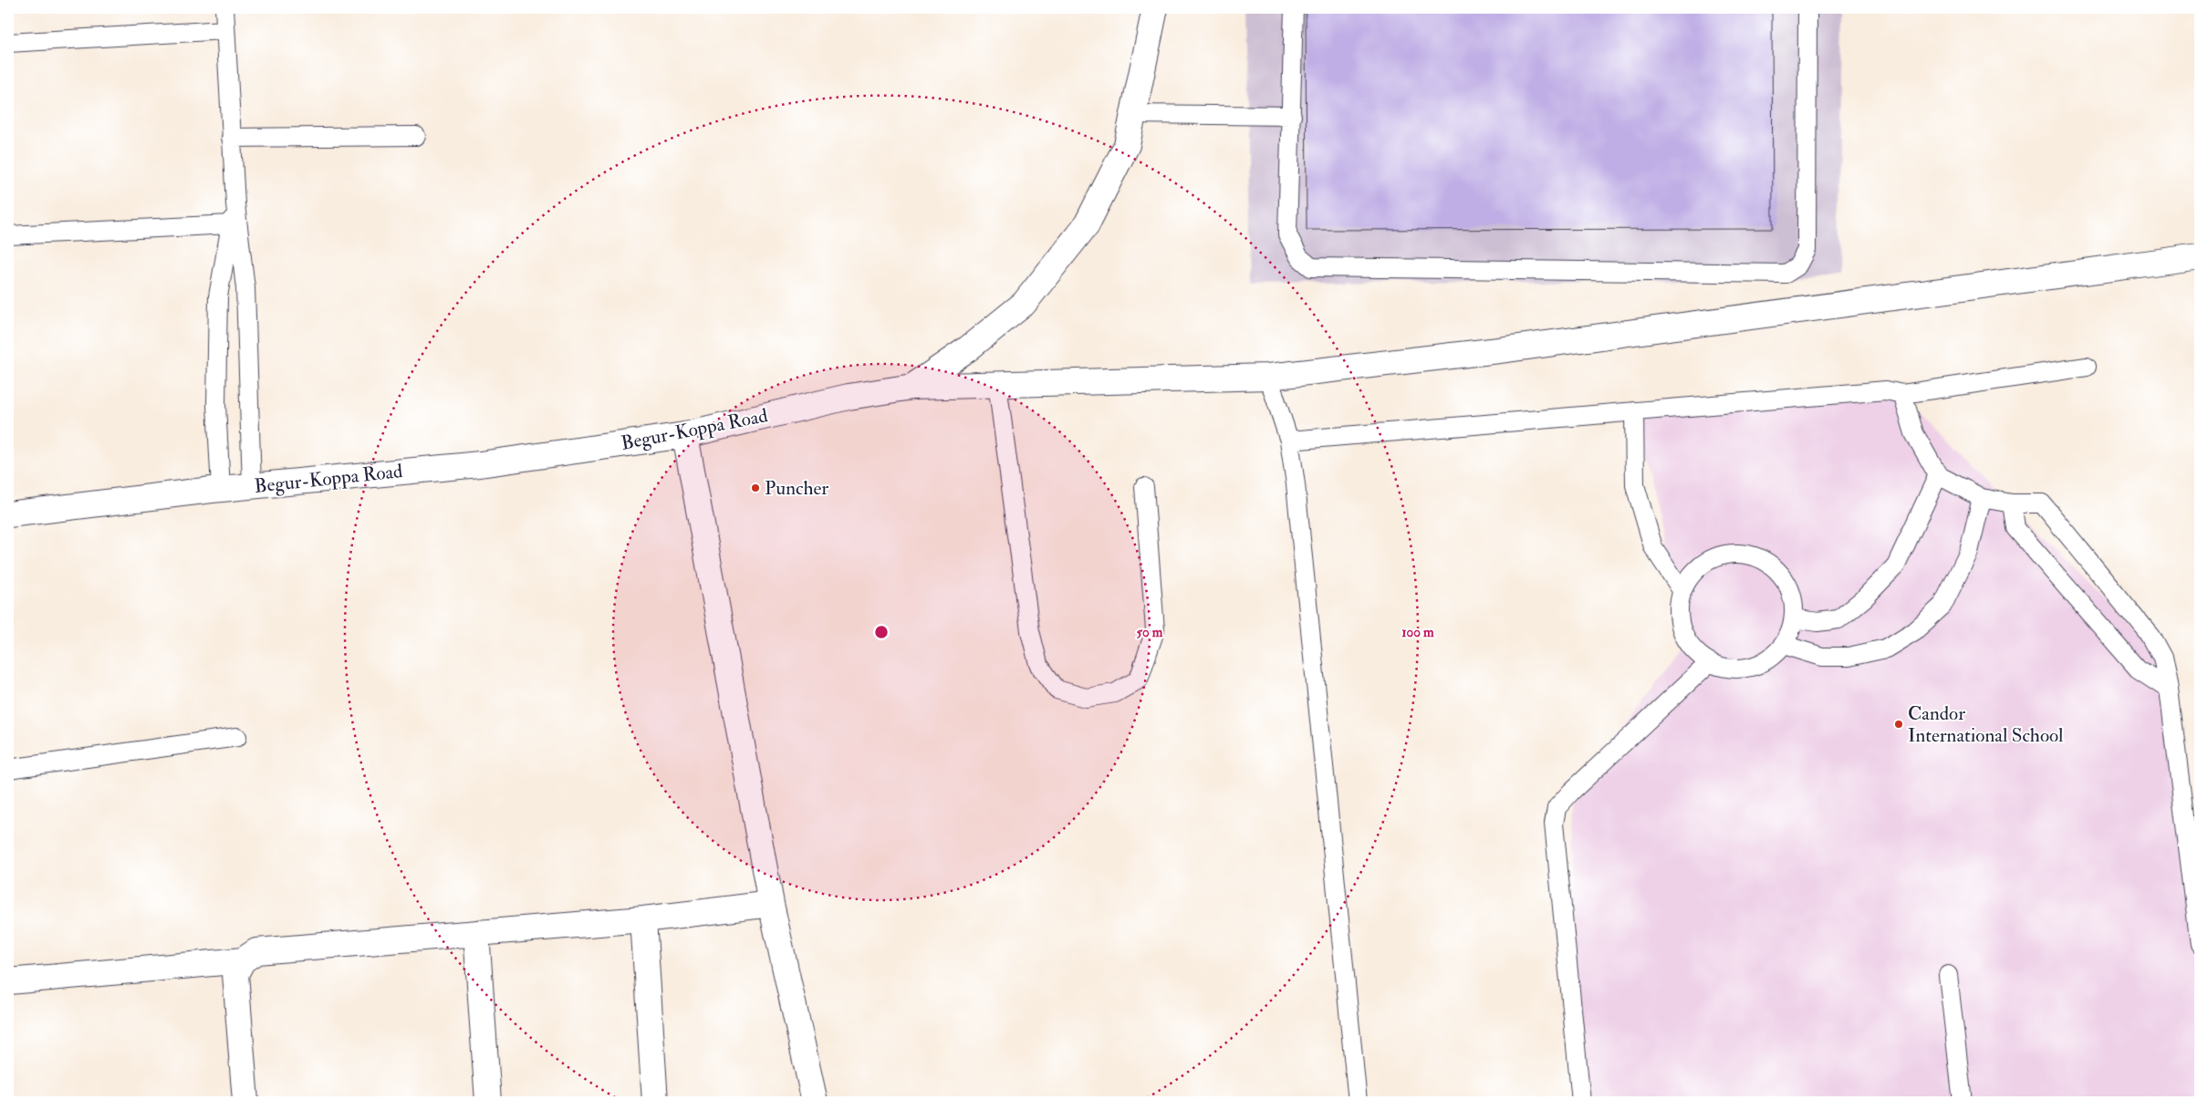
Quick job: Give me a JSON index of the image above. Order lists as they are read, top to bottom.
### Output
{
  "streets": {
    "street": ["Begur-Koppa Road"]
  },
  "places": ["Puncher", "Candor International School"],
  "rings": ["50 m", "100 m"]
}
